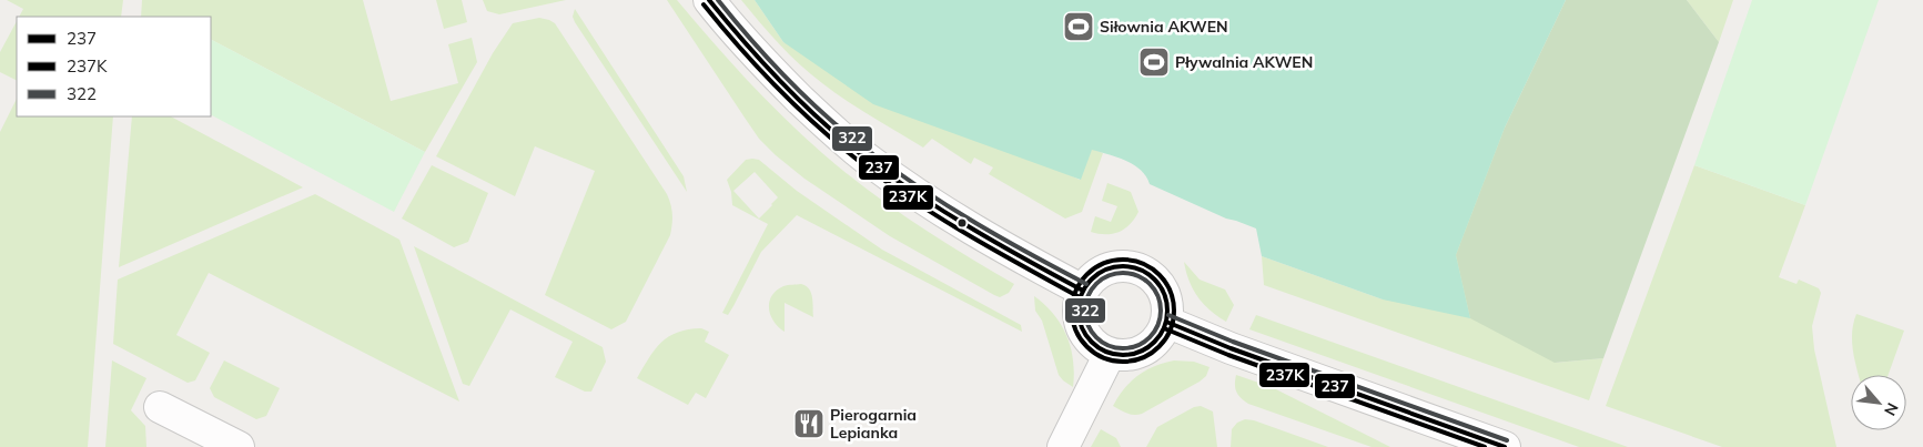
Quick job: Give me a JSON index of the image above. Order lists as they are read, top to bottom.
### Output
{
  "places": {
    "sports": ["Siłownia AKWEN", "Pływalnia AKWEN"],
    "restaurant": ["Pierogarnia Lepianka"]
  },
  "lines": ["transit line 237", "transit line 322", "transit line 237K"],
  "legend": ["237", "237K", "322"],
  "north": "bottom right"
}
